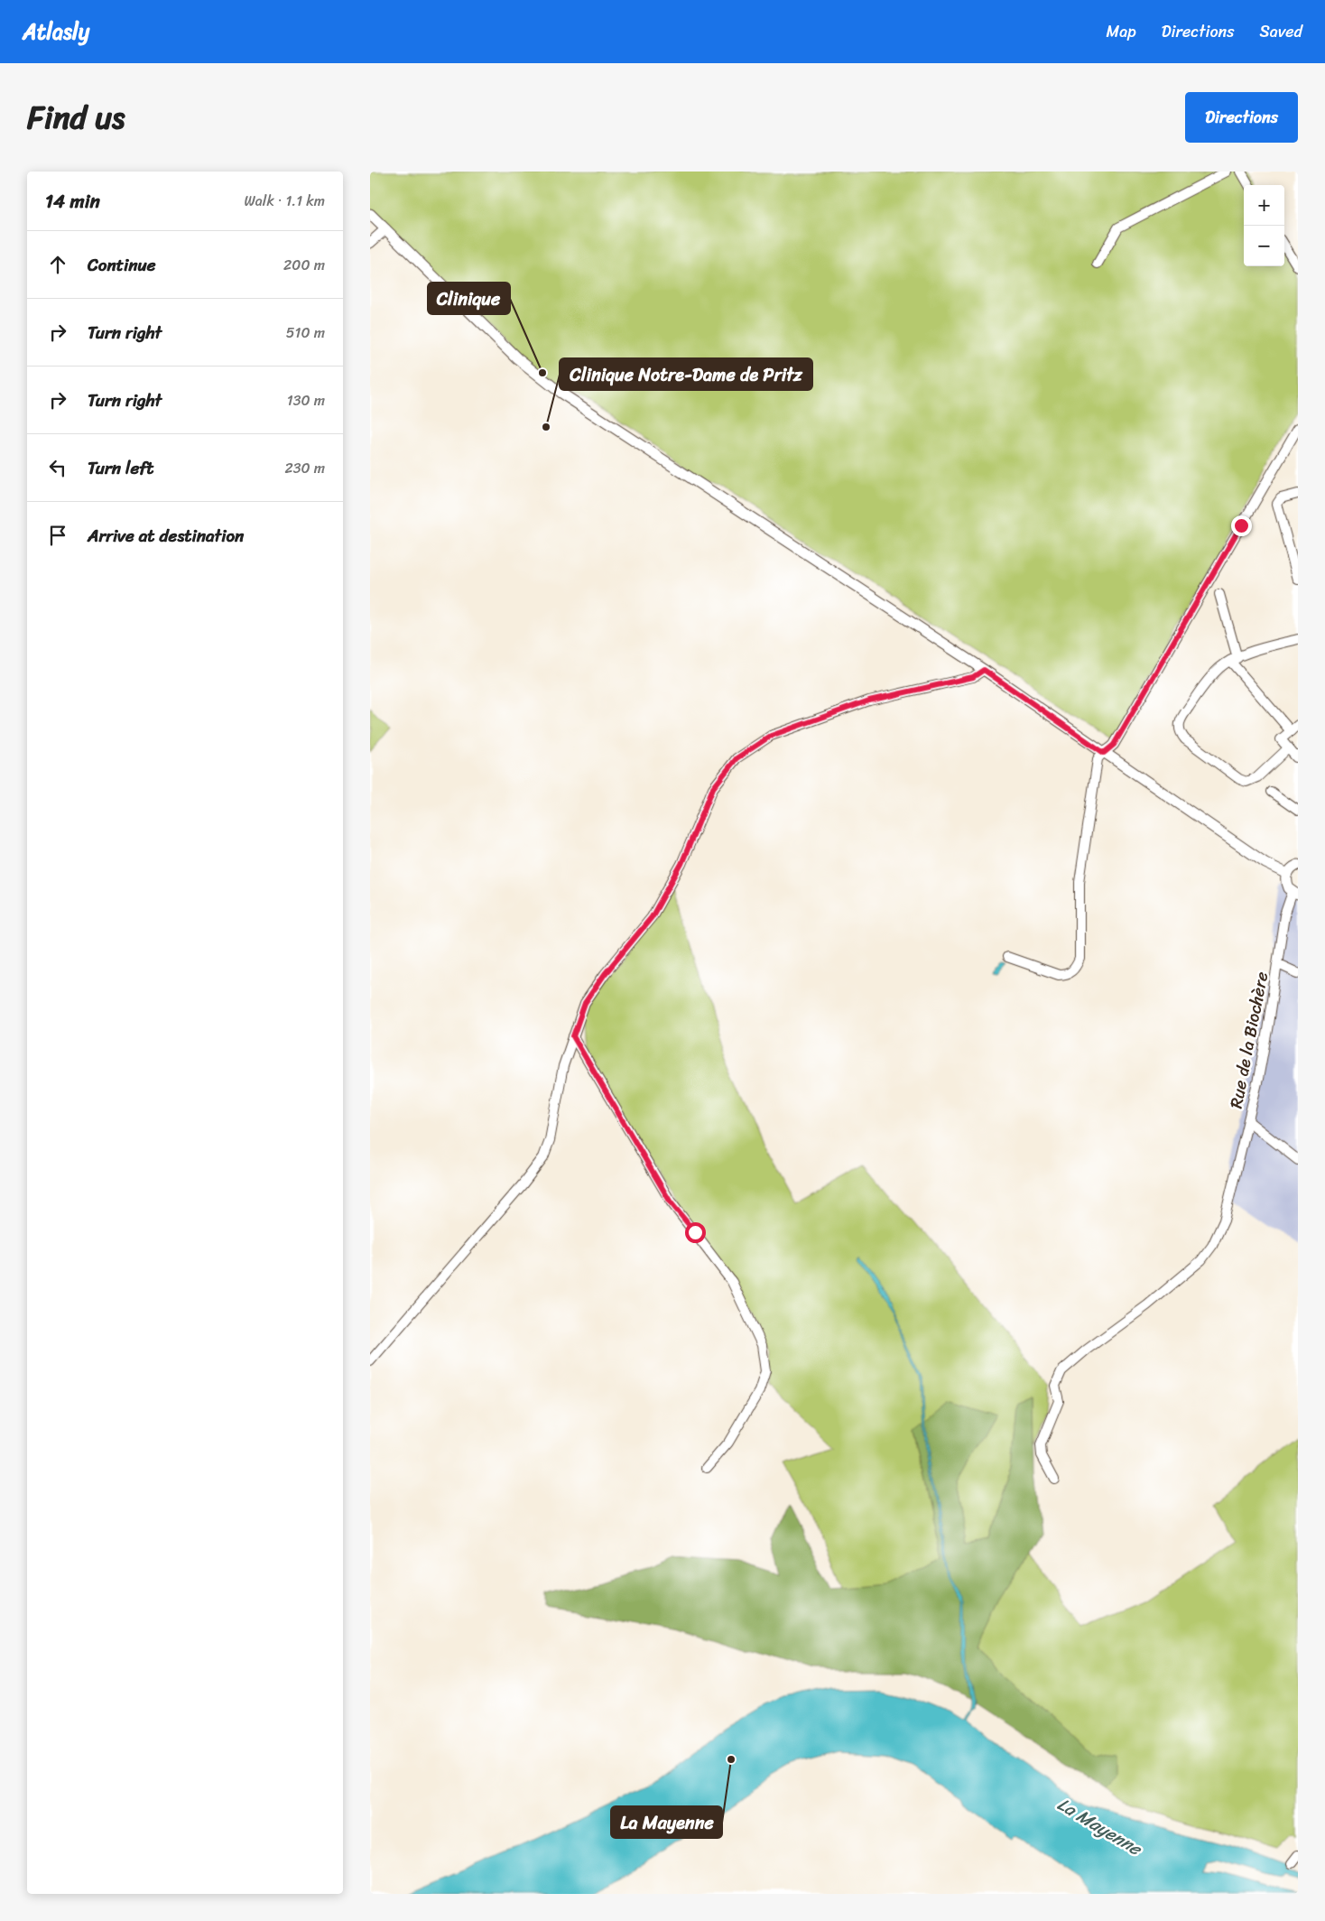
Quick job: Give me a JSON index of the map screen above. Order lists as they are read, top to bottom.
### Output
{
  "streets": {
    "street": ["Rue de la Biochère"]
  },
  "water": ["La Mayenne"],
  "places": ["Clinique", "Clinique Notre-Dame de Pritz", "La Mayenne"],
  "page": {
    "header": "Atlasly",
    "nav": ["Map", "Directions", "Saved"],
    "title": "Find us",
    "buttons": "Directions",
    "heading": ["14 min", "Walk · 1.1 km"],
    "map_buttons": ["+", "−"],
    "list": [
      ["Continue", "200 m"],
      ["Turn right", "510 m"],
      ["Turn right", "130 m"],
      ["Turn left", "230 m"],
      "Arrive at destination"
    ]
  }
}
